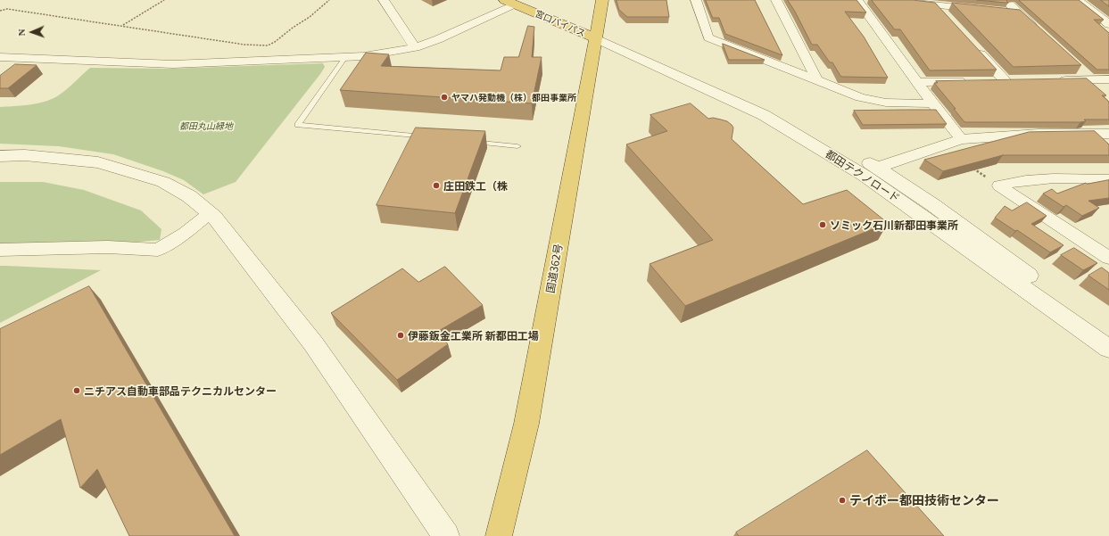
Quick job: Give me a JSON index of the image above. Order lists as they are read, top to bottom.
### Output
{
  "streets": {
    "highway": ["宮口バイパス", "国道362号"],
    "street": ["都田テクノロード"]
  },
  "crossings": [
    ["宮口バイパス", "都田テクノロード"],
    ["宮口バイパス", "国道362号"],
    ["都田テクノロード", "国道362号"]
  ],
  "parks": ["都田丸山緑地"],
  "places": [
    "ヤマハ発動機（株）都田事業所",
    "庄田鉄工（株",
    "ソミック石川新都田事業所",
    "伊藤鈑金工業所 新都田工場",
    "ニチアス自動車部品テクニカルセンター",
    "テイボー都田技術センター"
  ],
  "north": "left"
}
